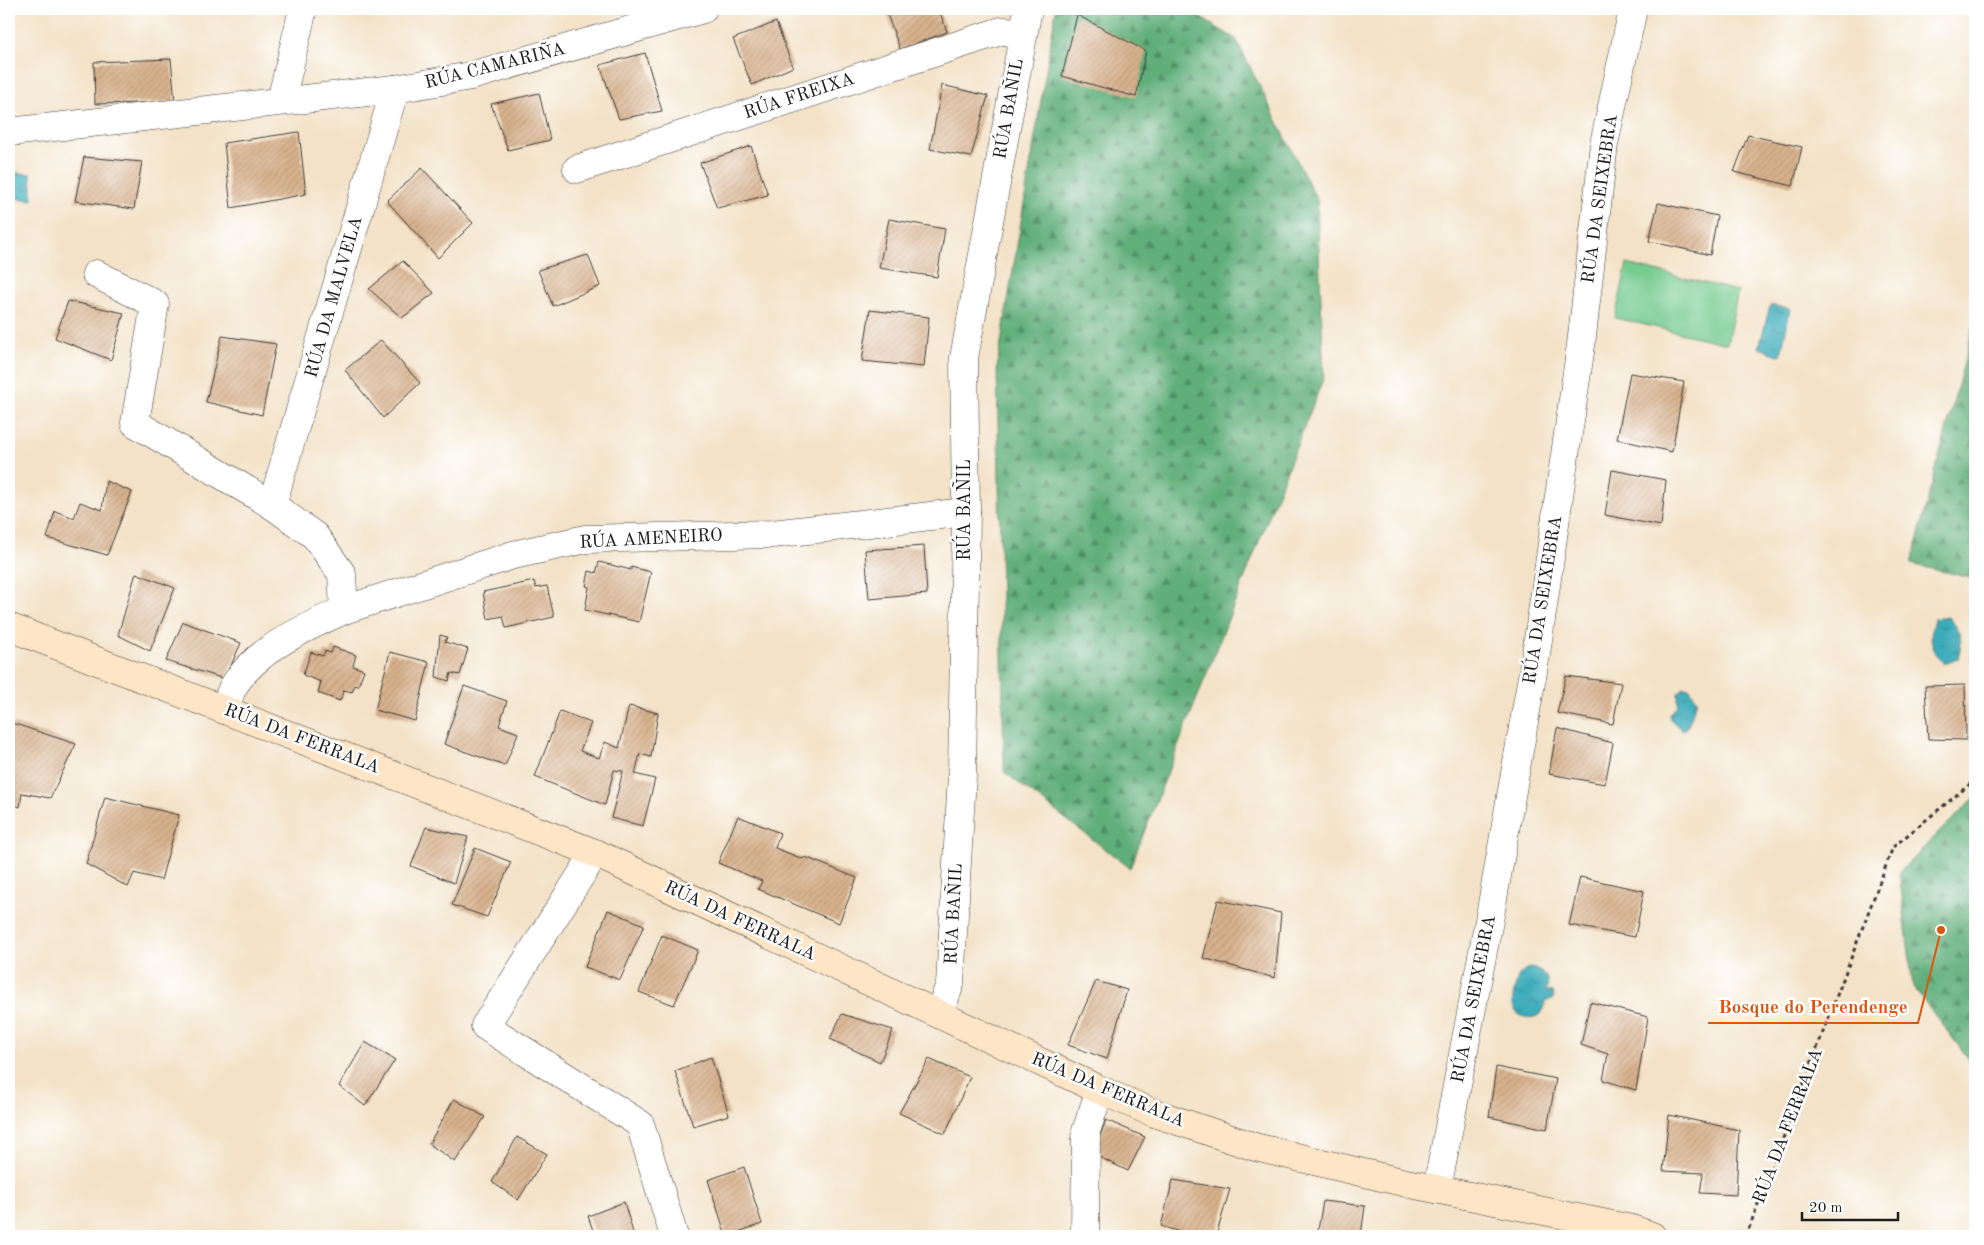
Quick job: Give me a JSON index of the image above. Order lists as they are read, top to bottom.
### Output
{
  "streets": {
    "street": [
      "RÚA CAMARIÑA",
      "RÚA FREIXA",
      "RÚA BAÑIL",
      "RÚA DA SEIXEBRA",
      "RÚA DA MALVELA",
      "RÚA AMENEIRO",
      "RÚA DA FERRALA"
    ]
  },
  "crossings": [
    ["RÚA CAMARIÑA", "RÚA DA MALVELA"],
    ["RÚA FREIXA", "RÚA BAÑIL"],
    ["RÚA BAÑIL", "RÚA AMENEIRO"],
    ["RÚA BAÑIL", "RÚA DA FERRALA"],
    ["RÚA DA SEIXEBRA", "RÚA DA FERRALA"]
  ],
  "places": ["Bosque do Perendenge"],
  "scale_bar": "20 m"
}
